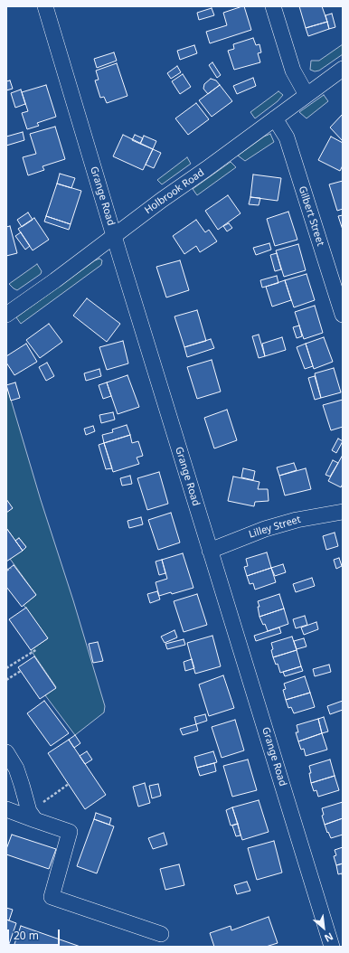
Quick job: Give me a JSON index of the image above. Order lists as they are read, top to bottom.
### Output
{
  "streets": {
    "street": [
      "Holbrook Road",
      "Grange Road",
      "Gilbert Street",
      "Lilley Street"
    ]
  },
  "crossings": [
    ["Holbrook Road", "Grange Road"],
    ["Holbrook Road", "Gilbert Street"],
    ["Grange Road", "Lilley Street"]
  ],
  "scale_bar": "20 m",
  "north": "bottom right"
}
